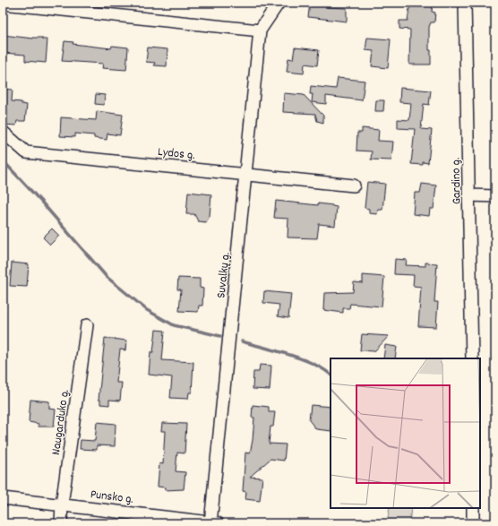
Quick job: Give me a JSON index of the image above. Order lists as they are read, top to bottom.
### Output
{
  "streets": {
    "street": [
      "Lydos g.",
      "Gardino g.",
      "Suvalkų g.",
      "Naugarduko g.",
      "Punsko g."
    ]
  },
  "crossings": [
    ["Lydos g.", "Suvalkų g."],
    ["Suvalkų g.", "Punsko g."],
    ["Naugarduko g.", "Punsko g."]
  ]
}
